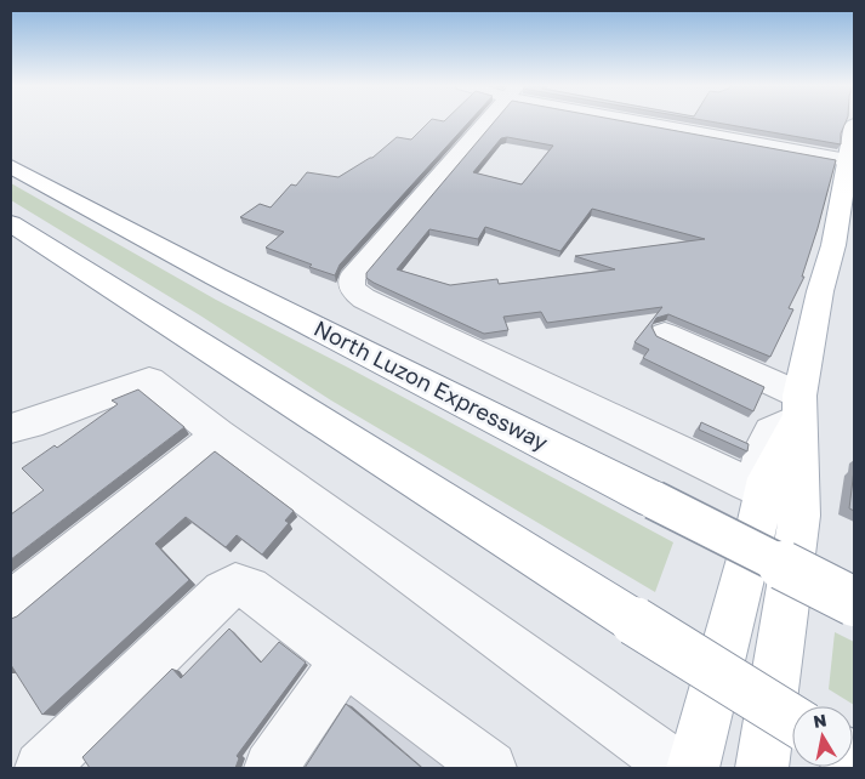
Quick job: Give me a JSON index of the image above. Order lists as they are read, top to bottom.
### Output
{
  "streets": {
    "main road": ["North Luzon Expressway"]
  },
  "north": "top"
}
